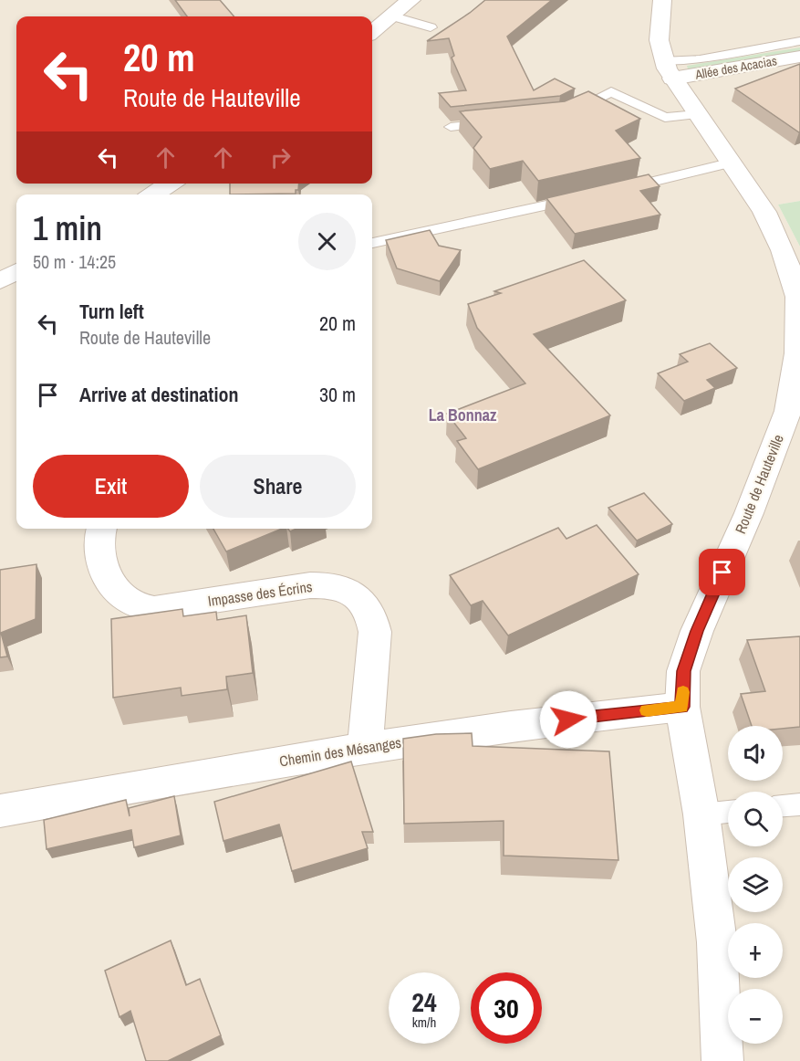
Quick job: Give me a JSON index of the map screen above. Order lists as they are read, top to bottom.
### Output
{
  "streets": {
    "street": [
      "Allée des Acacias",
      "Route de Hauteville",
      "Impasse des Écrins",
      "Chemin des Mésanges"
    ]
  },
  "crossings": [
    ["Allée des Acacias", "Route de Hauteville"],
    ["Route de Hauteville", "Chemin des Mésanges"],
    ["Impasse des Écrins", "Chemin des Mésanges"]
  ],
  "districts": ["La Bonnaz"],
  "page": {
    "turn": ["20 m", "Route de Hauteville"],
    "heading": ["1 min", "50 m · 14:25"],
    "list": [
      {
        "name": "Turn left",
        "note": "Route de Hauteville",
        "value": "20 m"
      },
      {
        "name": "Arrive at destination",
        "value": "30 m"
      }
    ],
    "buttons": ["Exit", "Share"],
    "map_buttons": ["+", "−"],
    "speed": "24 km/h",
    "limit": "30"
  }
}
